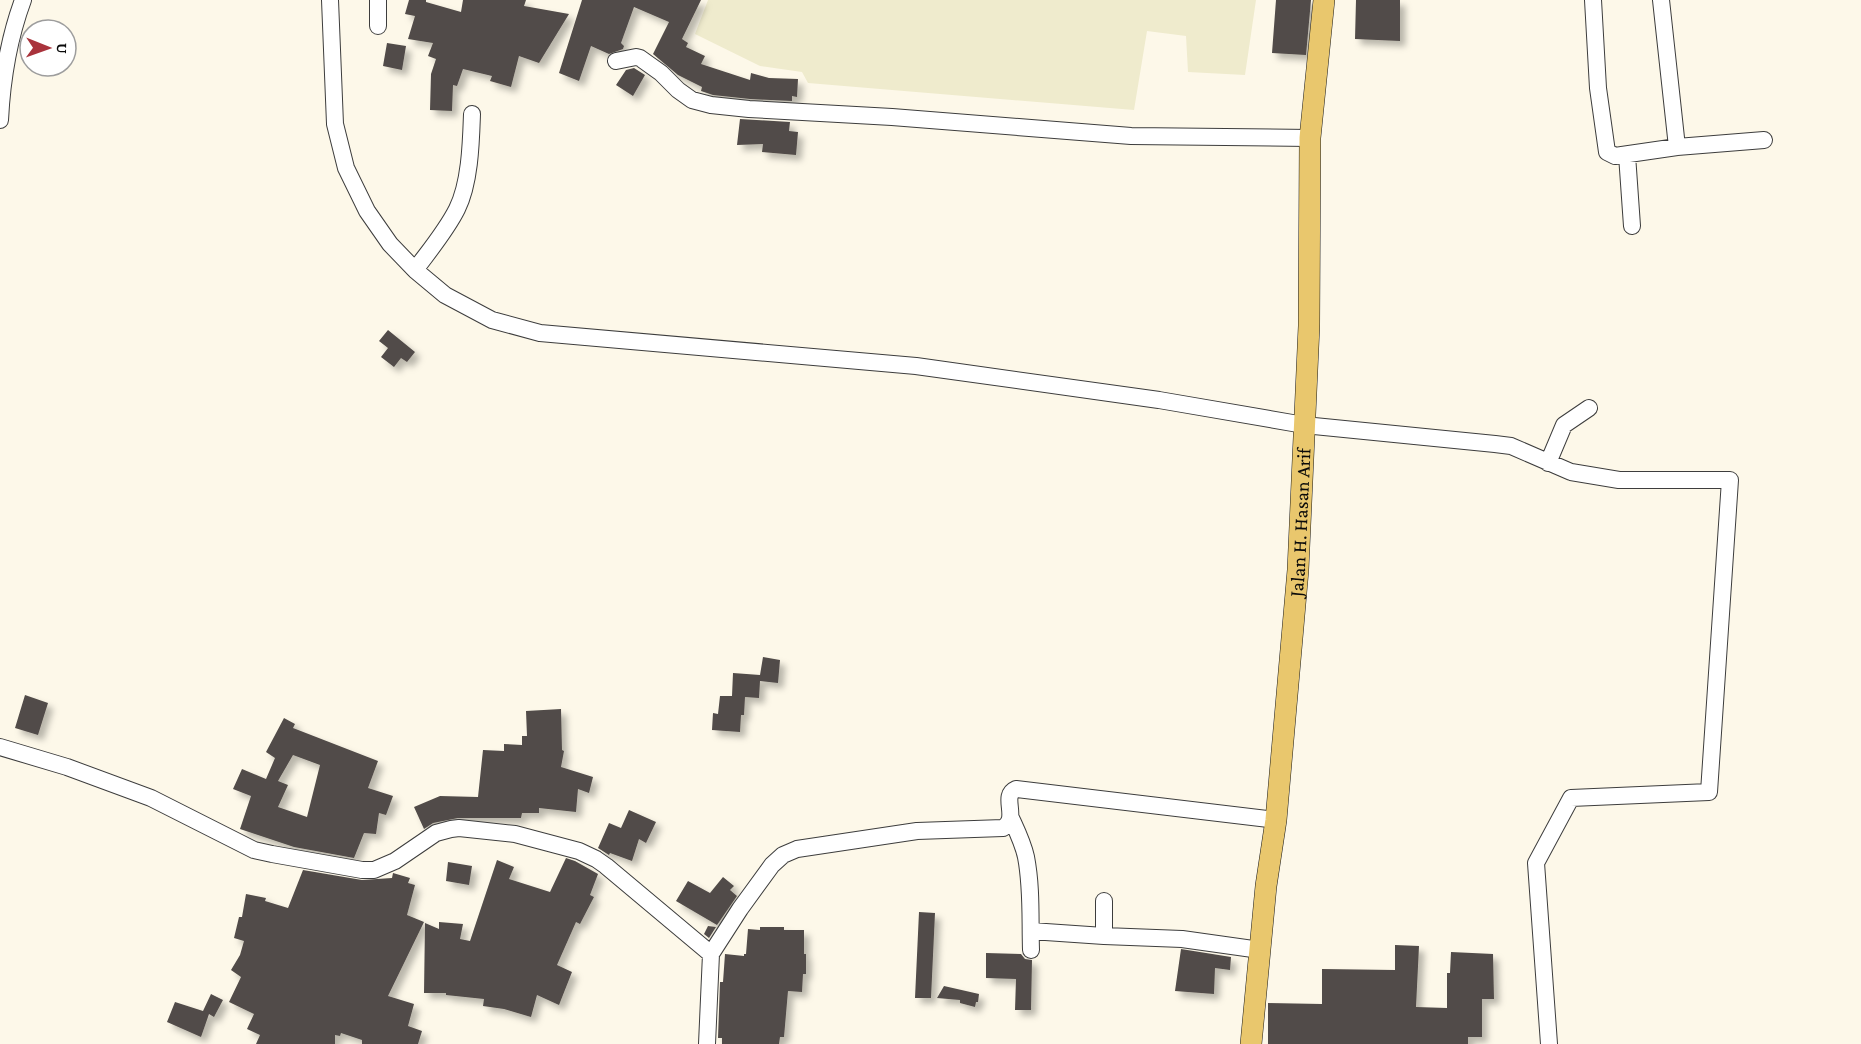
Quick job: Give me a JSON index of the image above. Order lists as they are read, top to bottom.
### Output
{
  "streets": {
    "main road": ["Jalan H. Hasan Arif"]
  },
  "north": "right"
}
